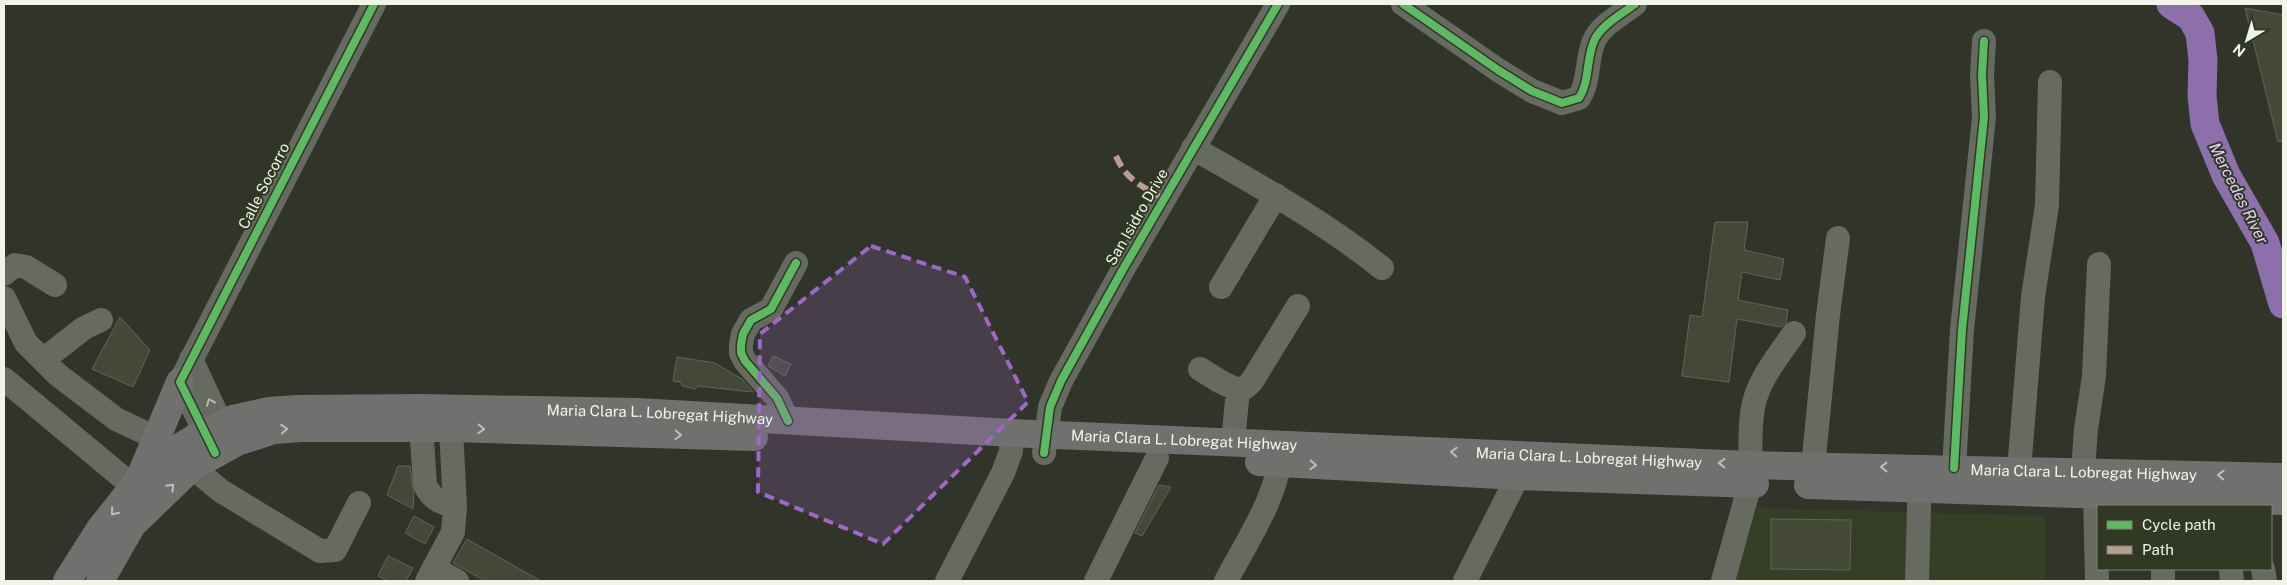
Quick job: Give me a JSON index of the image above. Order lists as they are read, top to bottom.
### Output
{
  "streets": {
    "highway": ["Maria Clara L. Lobregat Highway"],
    "street": ["Calle Socorro", "San Isidro Drive"]
  },
  "crossings": [
    ["San Isidro Drive", "Maria Clara L. Lobregat Highway"]
  ],
  "water": ["Mercedes River"],
  "legend": ["Cycle path", "Path"],
  "north": "bottom left"
}
